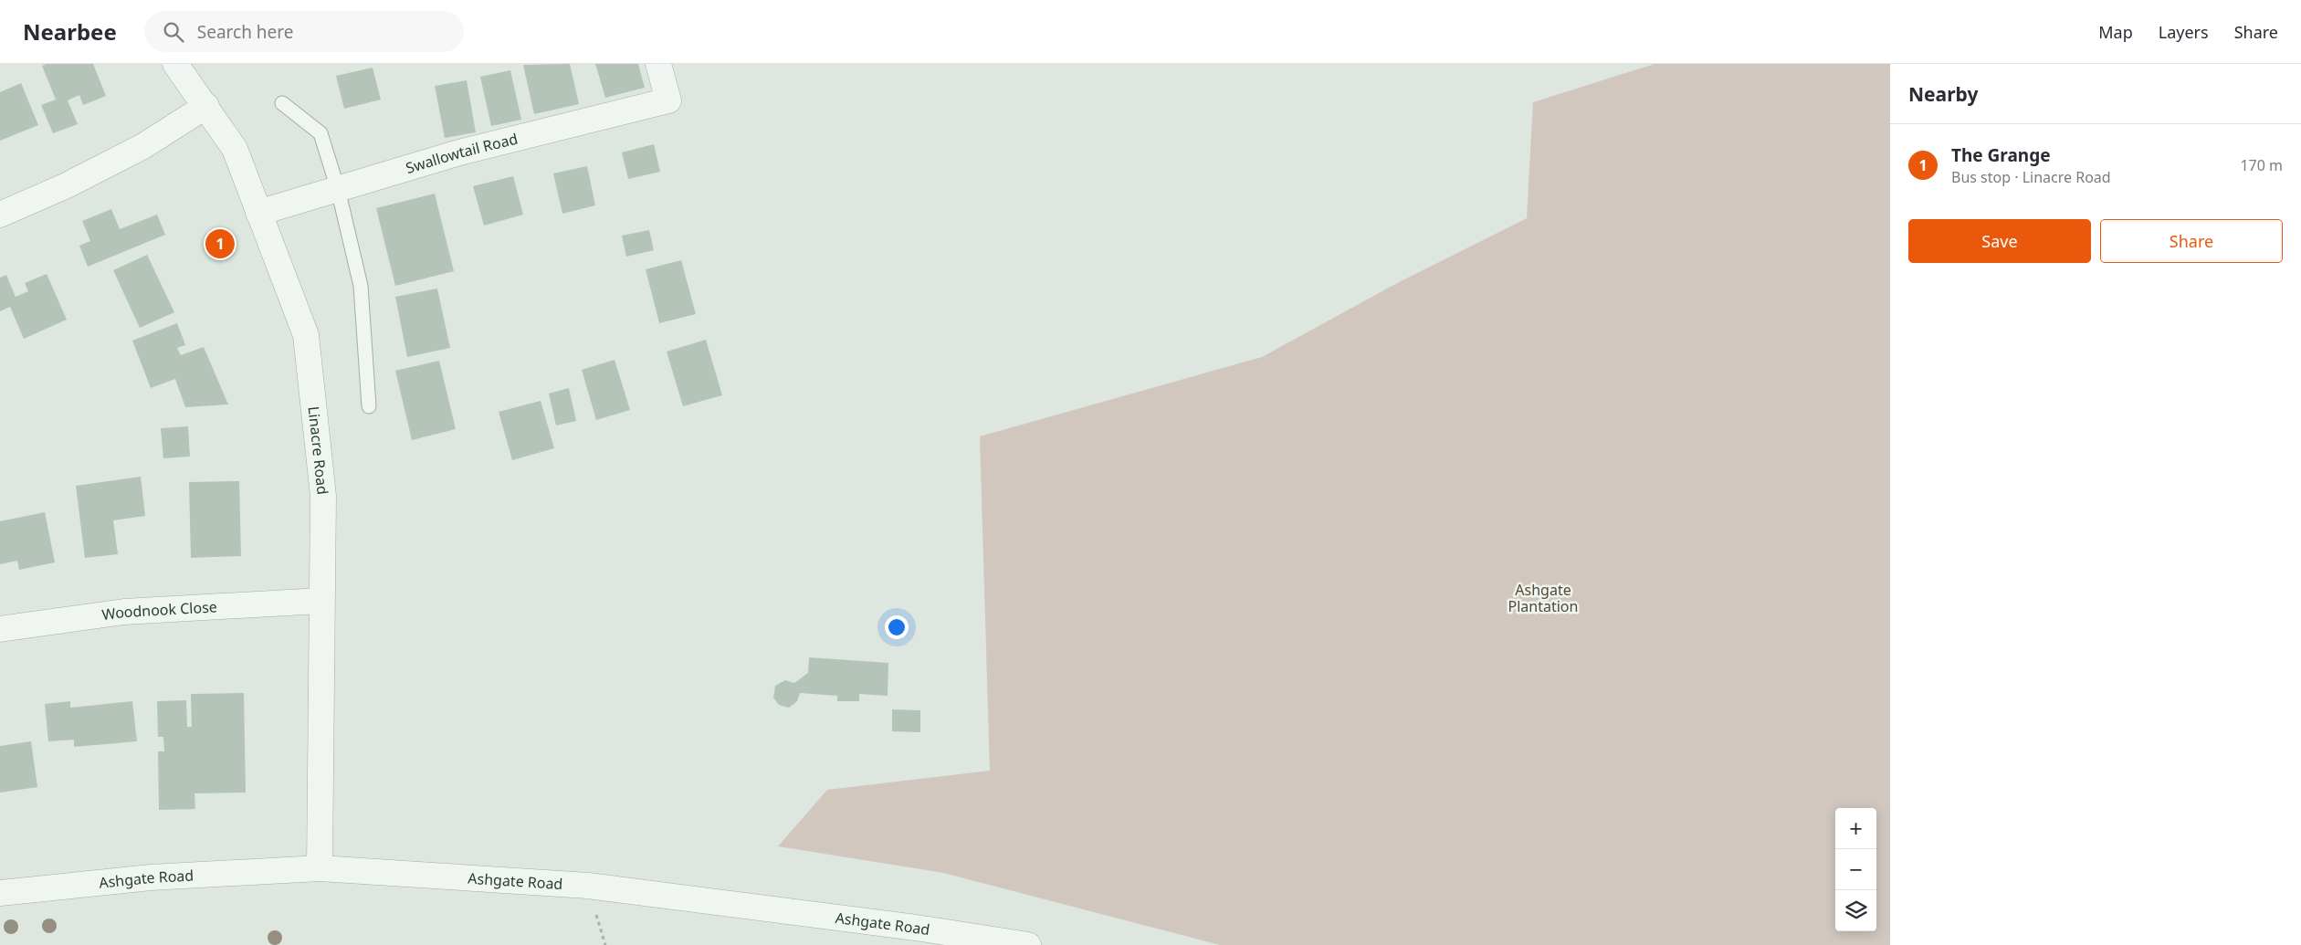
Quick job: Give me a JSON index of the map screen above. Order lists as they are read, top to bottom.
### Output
{
  "streets": {
    "street": [
      "Swallowtail Road",
      "Linacre Road",
      "Woodnook Close",
      "Ashgate Road"
    ]
  },
  "crossings": [
    ["Swallowtail Road", "Linacre Road"],
    ["Linacre Road", "Woodnook Close"],
    ["Linacre Road", "Ashgate Road"]
  ],
  "parks": ["Ashgate Plantation"],
  "page": {
    "header": "Nearbee",
    "search": "Search here",
    "nav": ["Map", "Layers", "Share"],
    "heading": "Nearby",
    "list": [
      {
        "mark": "1",
        "name": "The Grange",
        "note": "Bus stop · Linacre Road",
        "value": "170 m"
      }
    ],
    "buttons": ["Save", "Share"],
    "pins": "1",
    "map_buttons": ["+", "−"]
  }
}
